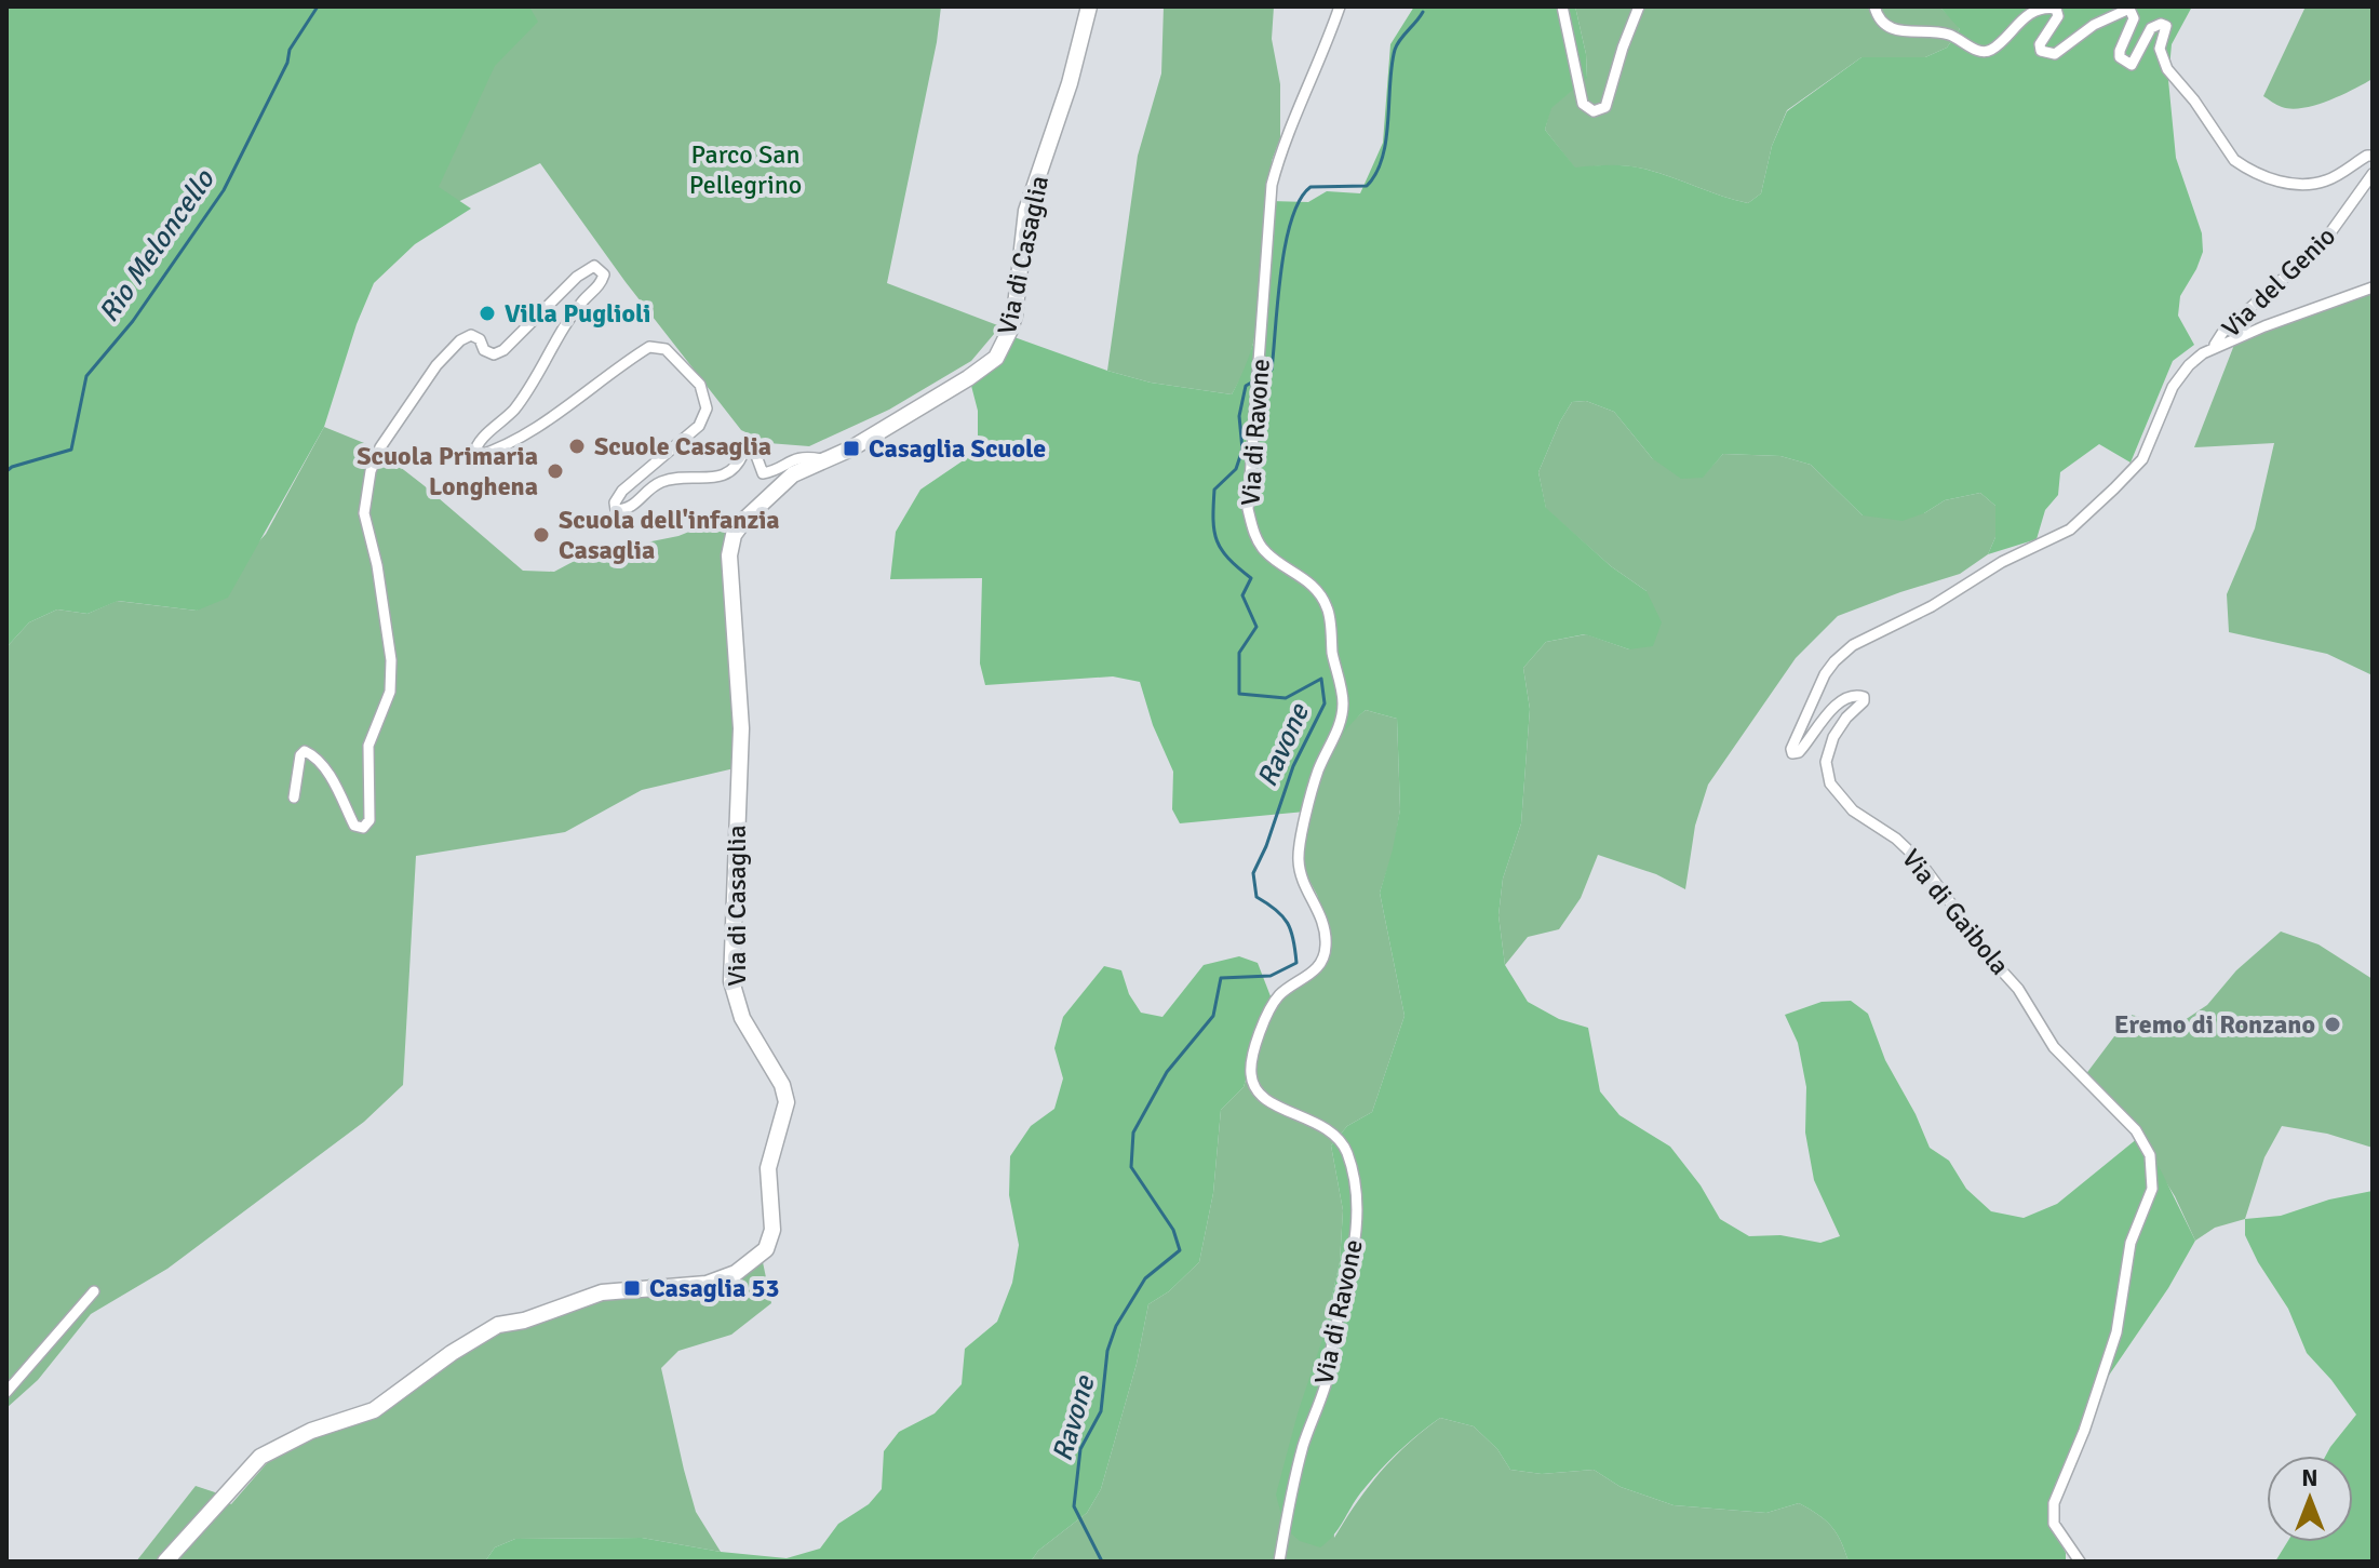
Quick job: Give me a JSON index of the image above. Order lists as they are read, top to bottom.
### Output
{
  "streets": {
    "street": [
      "Via di Casaglia",
      "Via del Genio",
      "Via di Ravone",
      "Via di Gaibola"
    ]
  },
  "crossings": [
    ["Via del Genio", "Via di Gaibola"]
  ],
  "water": ["Rio Meloncello", "Ravone"],
  "parks": ["Parco San Pellegrino"],
  "places": {
    "other": [
      "Villa Puglioli",
      "Scuole Casaglia",
      "Scuola Primaria Longhena",
      "Scuola dell'infanzia Casaglia",
      "Eremo di Ronzano"
    ],
    "transit": ["Casaglia Scuole", "Casaglia 53"]
  },
  "north": "top"
}
